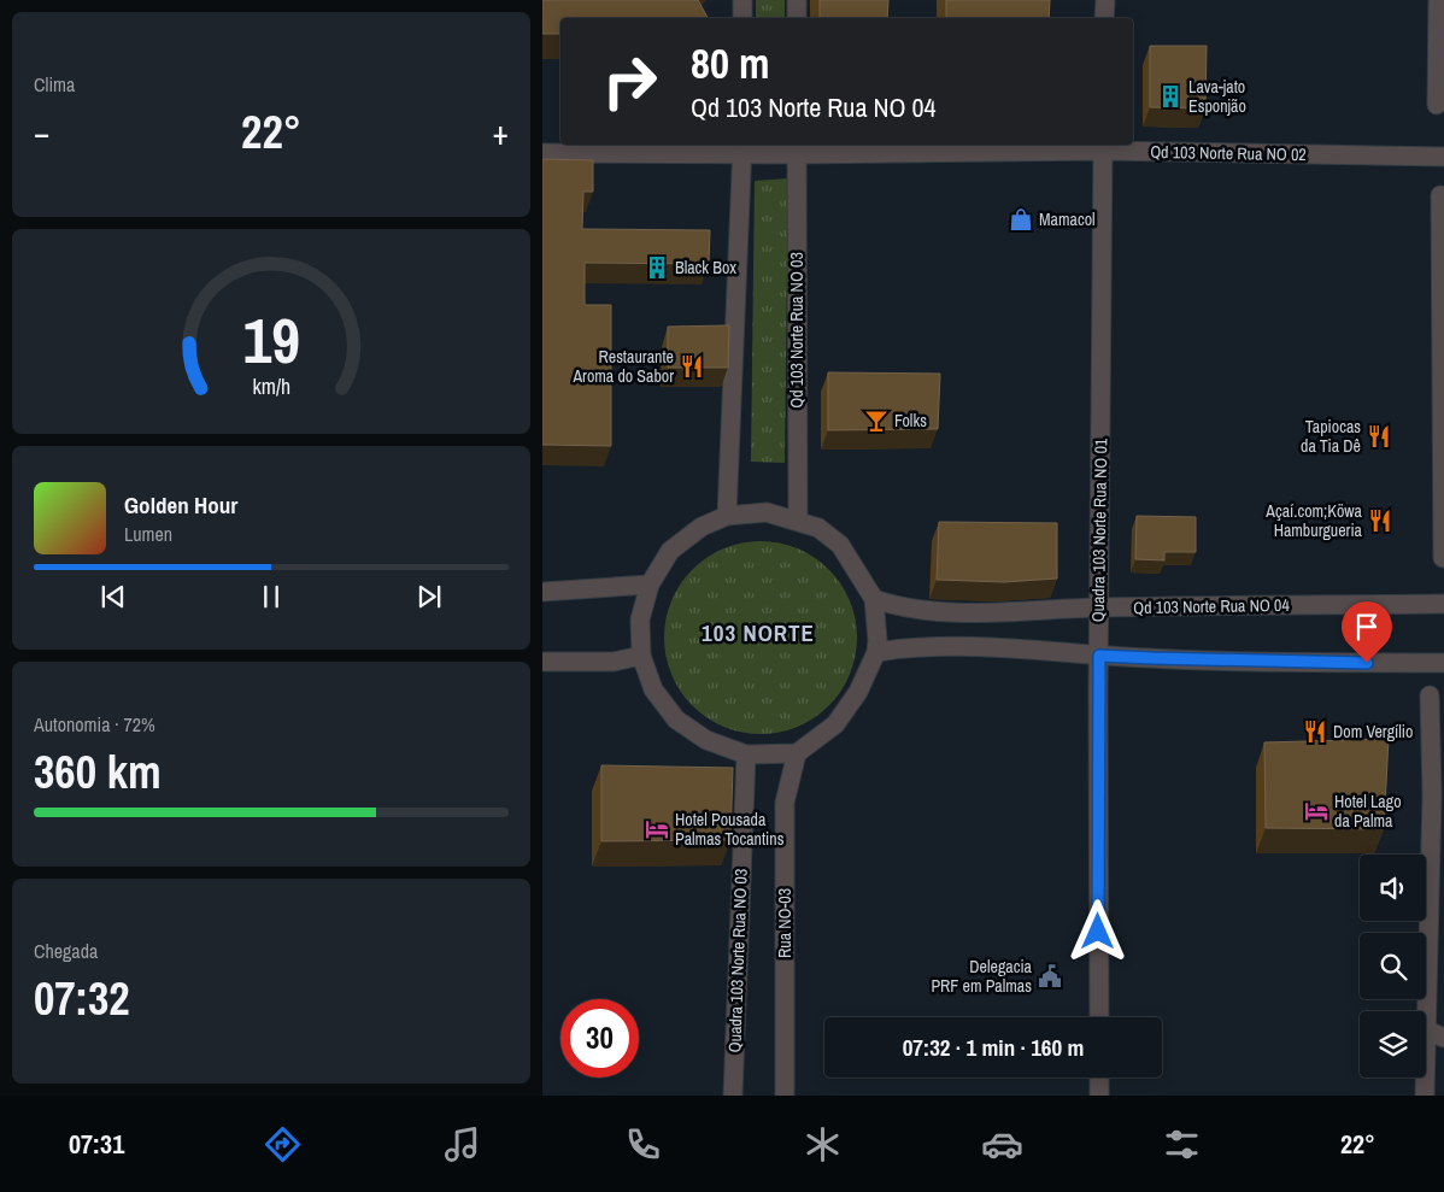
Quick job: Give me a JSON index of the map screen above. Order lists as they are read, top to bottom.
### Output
{
  "streets": {
    "street": [
      "Qd 103 Norte Rua NO 02",
      "Qd 103 Norte Rua NO 03",
      "Quadra 103 Norte Rua NO 01",
      "Qd 103 Norte Rua NO 04",
      "Rua NO-03",
      "Quadra 103 Norte Rua NO 03"
    ]
  },
  "crossings": [
    ["Qd 103 Norte Rua NO 02", "Qd 103 Norte Rua NO 03"],
    ["Qd 103 Norte Rua NO 02", "Quadra 103 Norte Rua NO 01"],
    ["Quadra 103 Norte Rua NO 01", "Qd 103 Norte Rua NO 04"]
  ],
  "districts": ["103 NORTE"],
  "places": {
    "building": ["Lava-jato Esponjão", "Black Box"],
    "shop": ["Mamacol"],
    "restaurant": [
      "Restaurante Aroma do Sabor",
      "Tapiocas da Tia Dê",
      "Açaí.com;Köwa Hamburgueria",
      "Dom Vergílio"
    ],
    "bar": ["Folks"],
    "hotel": ["Hotel Lago da Palma", "Hotel Pousada Palmas Tocantins"],
    "public building": ["Delegacia PRF em Palmas"]
  },
  "page": {
    "tile": [
      "Clima",
      ["Autonomia · 72%", "360 km"],
      ["Chegada", "07:32"]
    ],
    "turn": ["80 m", "Qd 103 Norte Rua NO 04"],
    "heat": ["−", "22°", "+"],
    "song": ["Golden Hour", "Lumen"],
    "limit": "30",
    "trip": "07:32 · 1 min · 160 m",
    "tabs": ["07:31", "22°"],
    "gauge": ["19", "km/h"]
  }
}
